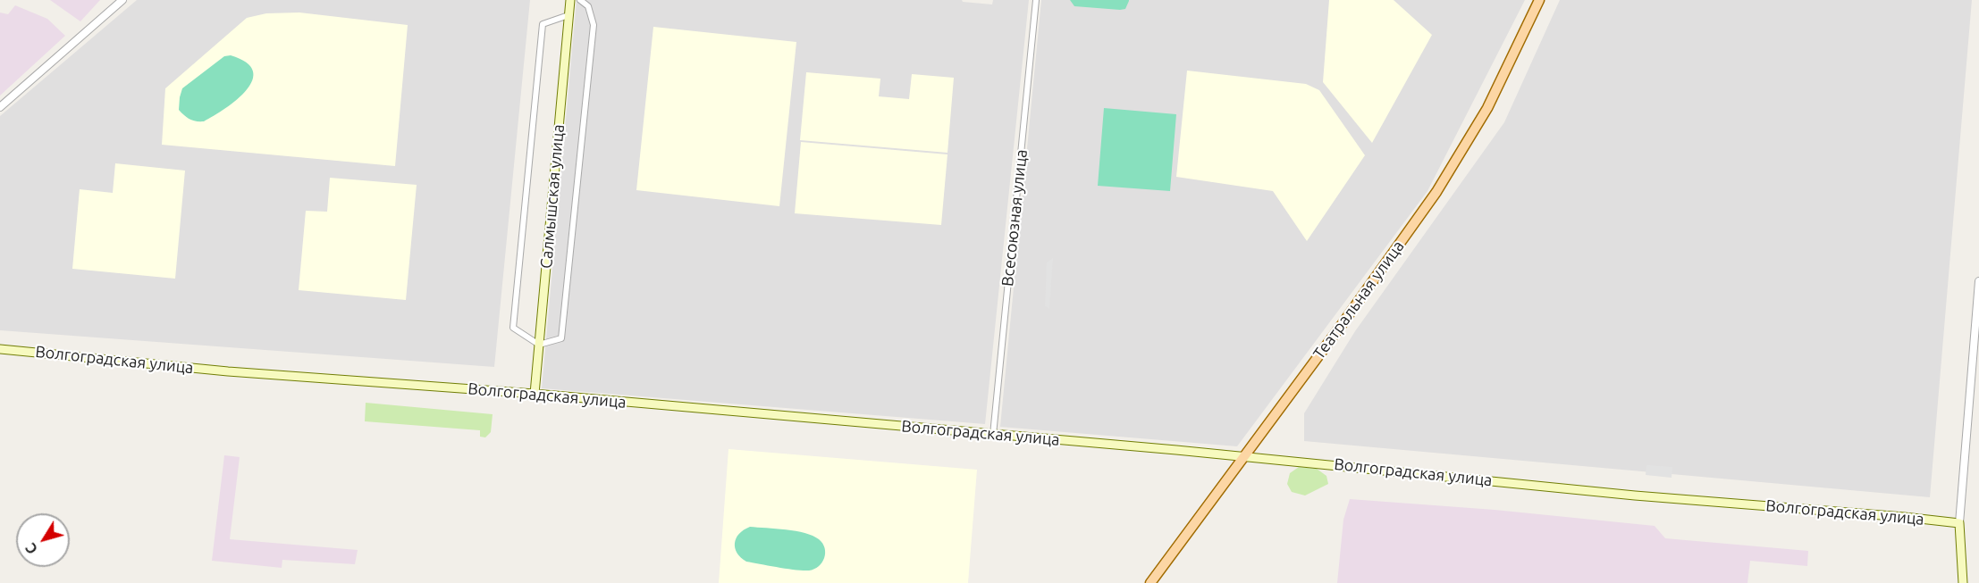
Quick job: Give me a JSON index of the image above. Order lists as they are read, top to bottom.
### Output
{
  "streets": {
    "main road": ["Салмышская улица", "Театральная улица", "Волгоградская улица"],
    "street": ["Всесоюзная улица"]
  },
  "crossings": [
    ["Салмышская улица", "Волгоградская улица"],
    ["Всесоюзная улица", "Волгоградская улица"],
    ["Театральная улица", "Волгоградская улица"]
  ],
  "north": "bottom left"
}
